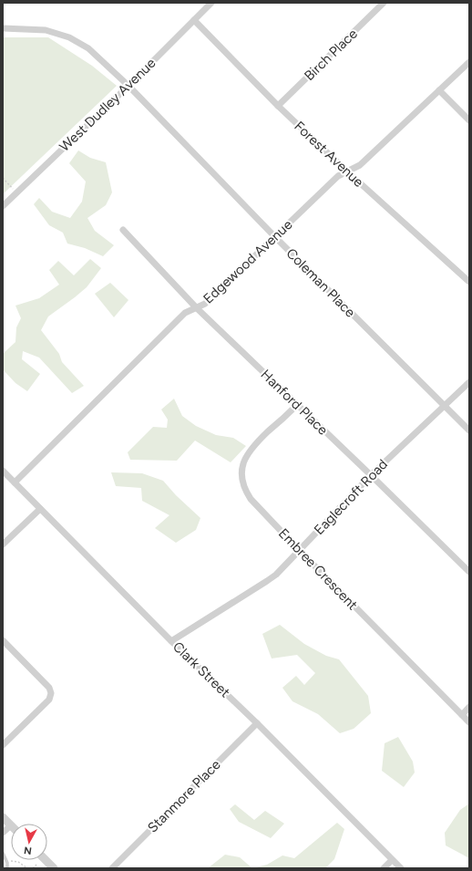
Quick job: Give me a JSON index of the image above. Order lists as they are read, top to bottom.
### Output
{
  "streets": {
    "street": [
      "Birch Place",
      "West Dudley Avenue",
      "Forest Avenue",
      "Edgewood Avenue",
      "Coleman Place",
      "Hanford Place",
      "Eaglecroft Road",
      "Embree Crescent",
      "Clark Street",
      "Stanmore Place"
    ]
  },
  "crossings": [
    ["Birch Place", "Forest Avenue"],
    ["West Dudley Avenue", "Forest Avenue"],
    ["West Dudley Avenue", "Coleman Place"],
    ["Forest Avenue", "Edgewood Avenue"],
    ["Edgewood Avenue", "Coleman Place"],
    ["Edgewood Avenue", "Hanford Place"],
    ["Edgewood Avenue", "Clark Street"],
    ["Coleman Place", "Eaglecroft Road"],
    ["Hanford Place", "Eaglecroft Road"],
    ["Hanford Place", "Embree Crescent"],
    ["Eaglecroft Road", "Embree Crescent"],
    ["Eaglecroft Road", "Clark Street"],
    ["Clark Street", "Stanmore Place"]
  ],
  "north": "bottom"
}
